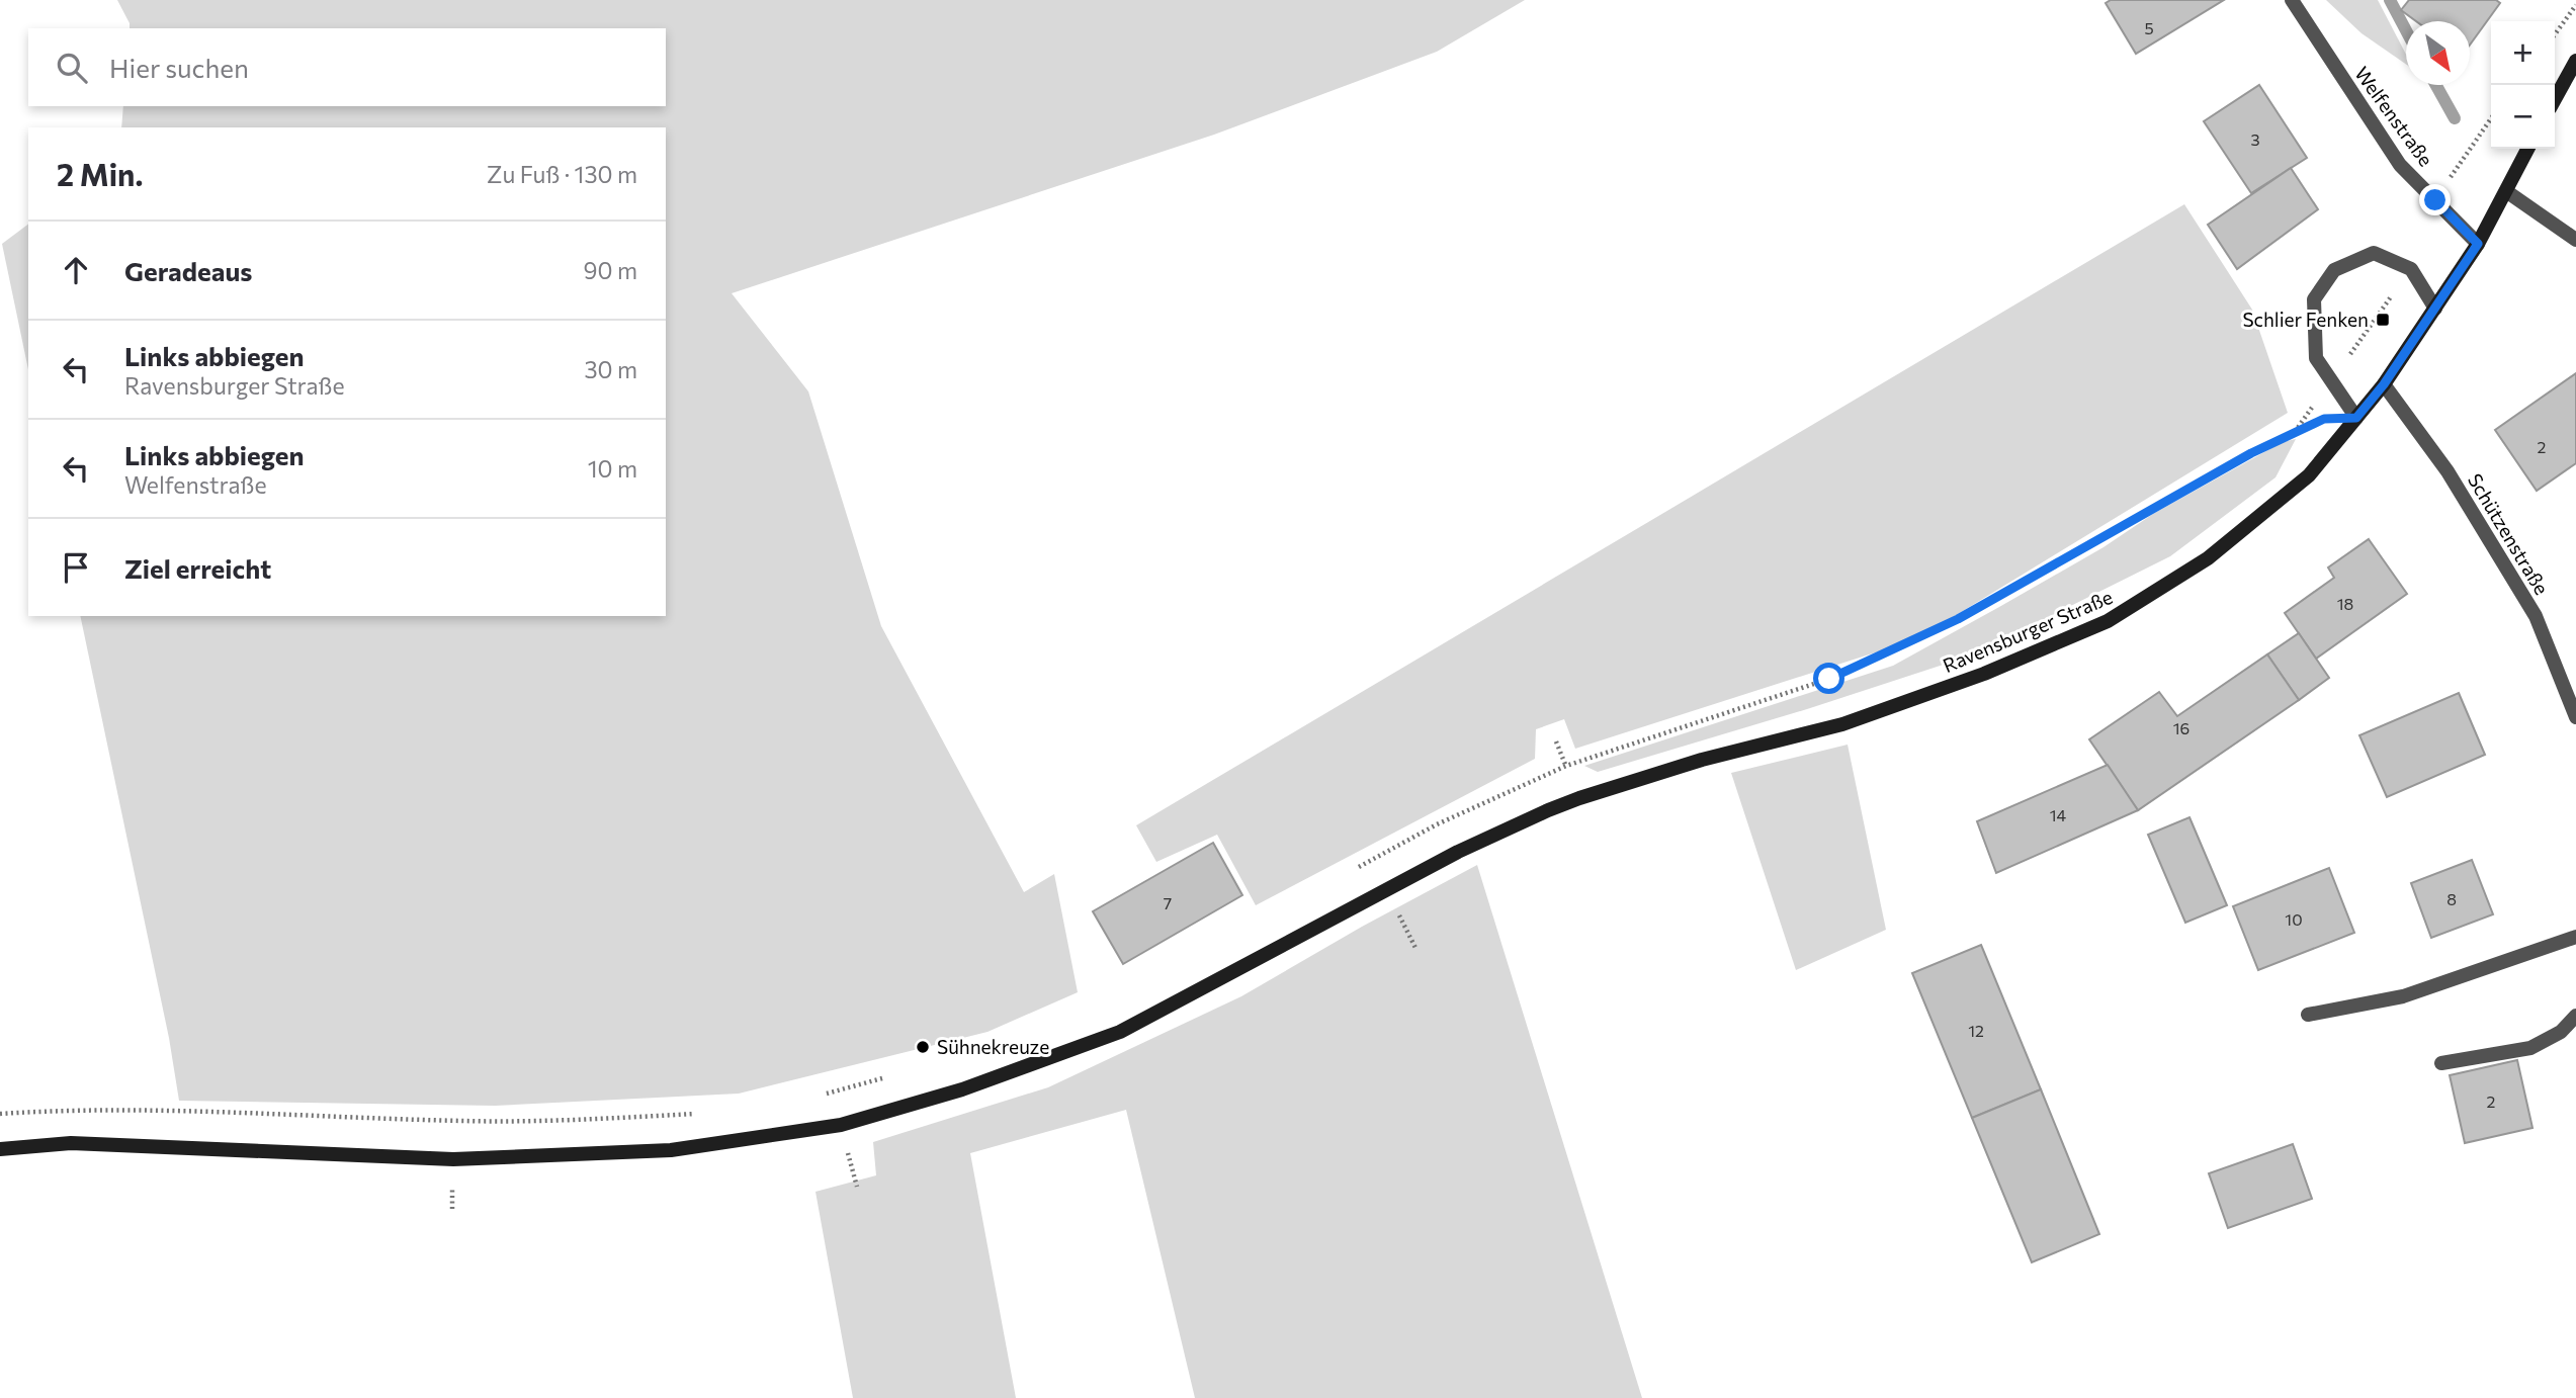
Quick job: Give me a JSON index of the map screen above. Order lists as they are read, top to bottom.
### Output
{
  "streets": {
    "main road": ["Ravensburger Straße"],
    "street": ["Welfenstraße", "Schützenstraße"]
  },
  "crossings": [
    ["Welfenstraße", "Ravensburger Straße"],
    ["Schützenstraße", "Ravensburger Straße"]
  ],
  "places": {
    "transit": ["Schlier Fenken"],
    "other": ["Sühnekreuze"]
  },
  "house_numbers": [
    "5",
    "3",
    "2",
    "18",
    "16",
    "14",
    "8",
    "7",
    "10",
    "12",
    "2"
  ],
  "north": "bottom right",
  "page": {
    "map_buttons": ["+", "−"],
    "search": "Hier suchen",
    "heading": ["2 Min.", "Zu Fuß · 130 m"],
    "list": [
      ["Geradeaus", "90 m"],
      ["Links abbiegen", "Ravensburger Straße", "30 m"],
      ["Links abbiegen", "Welfenstraße", "10 m"],
      "Ziel erreicht"
    ]
  }
}
